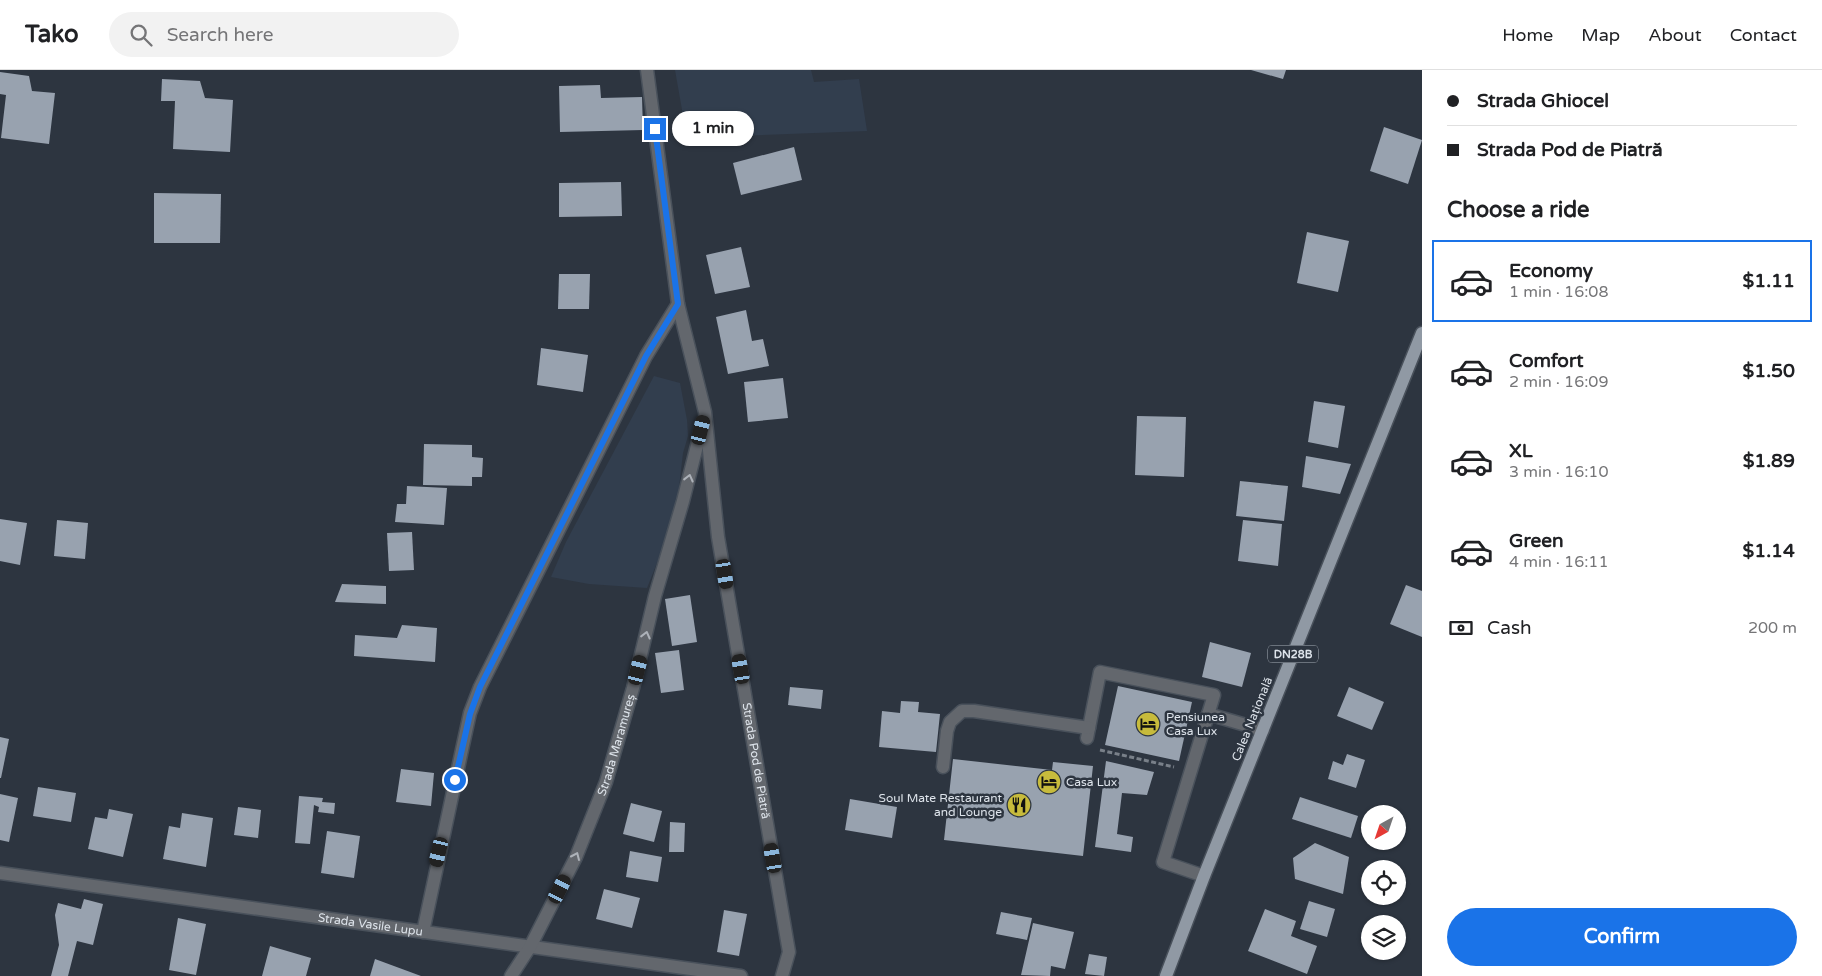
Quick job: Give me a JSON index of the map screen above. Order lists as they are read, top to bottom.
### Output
{
  "streets": {
    "main road": ["DN28B", "Calea Națională"],
    "street": ["Strada Maramureș", "Strada Pod de Piatră", "Strada Vasile Lupu"]
  },
  "crossings": [
    ["Strada Maramureș", "Strada Pod de Piatră"],
    ["Strada Maramureș", "Strada Vasile Lupu"]
  ],
  "one_way": ["Strada Maramureș"],
  "places": {
    "hotel": ["Pensiunea Casa Lux", "Casa Lux"],
    "restaurant": ["Soul Mate Restaurant and Lounge"]
  },
  "north": "bottom left",
  "page": {
    "header": "Tako",
    "search": "Search here",
    "nav": [
      "Home",
      "Map",
      "About",
      "Contact"
    ],
    "banner": ["Strada Ghiocel", "Strada Pod de Piatră"],
    "bubble": "1 min",
    "heading": "Choose a ride",
    "list": [
      {
        "name": "Economy",
        "note": "1 min · 16:08",
        "value": "$1.11"
      },
      {
        "name": "Comfort",
        "note": "2 min · 16:09",
        "value": "$1.50"
      },
      {
        "name": "XL",
        "note": "3 min · 16:10",
        "value": "$1.89"
      },
      {
        "name": "Green",
        "note": "4 min · 16:11",
        "value": "$1.14"
      }
    ],
    "pay": ["Cash", "200 m"],
    "buttons": "Confirm"
  }
}
